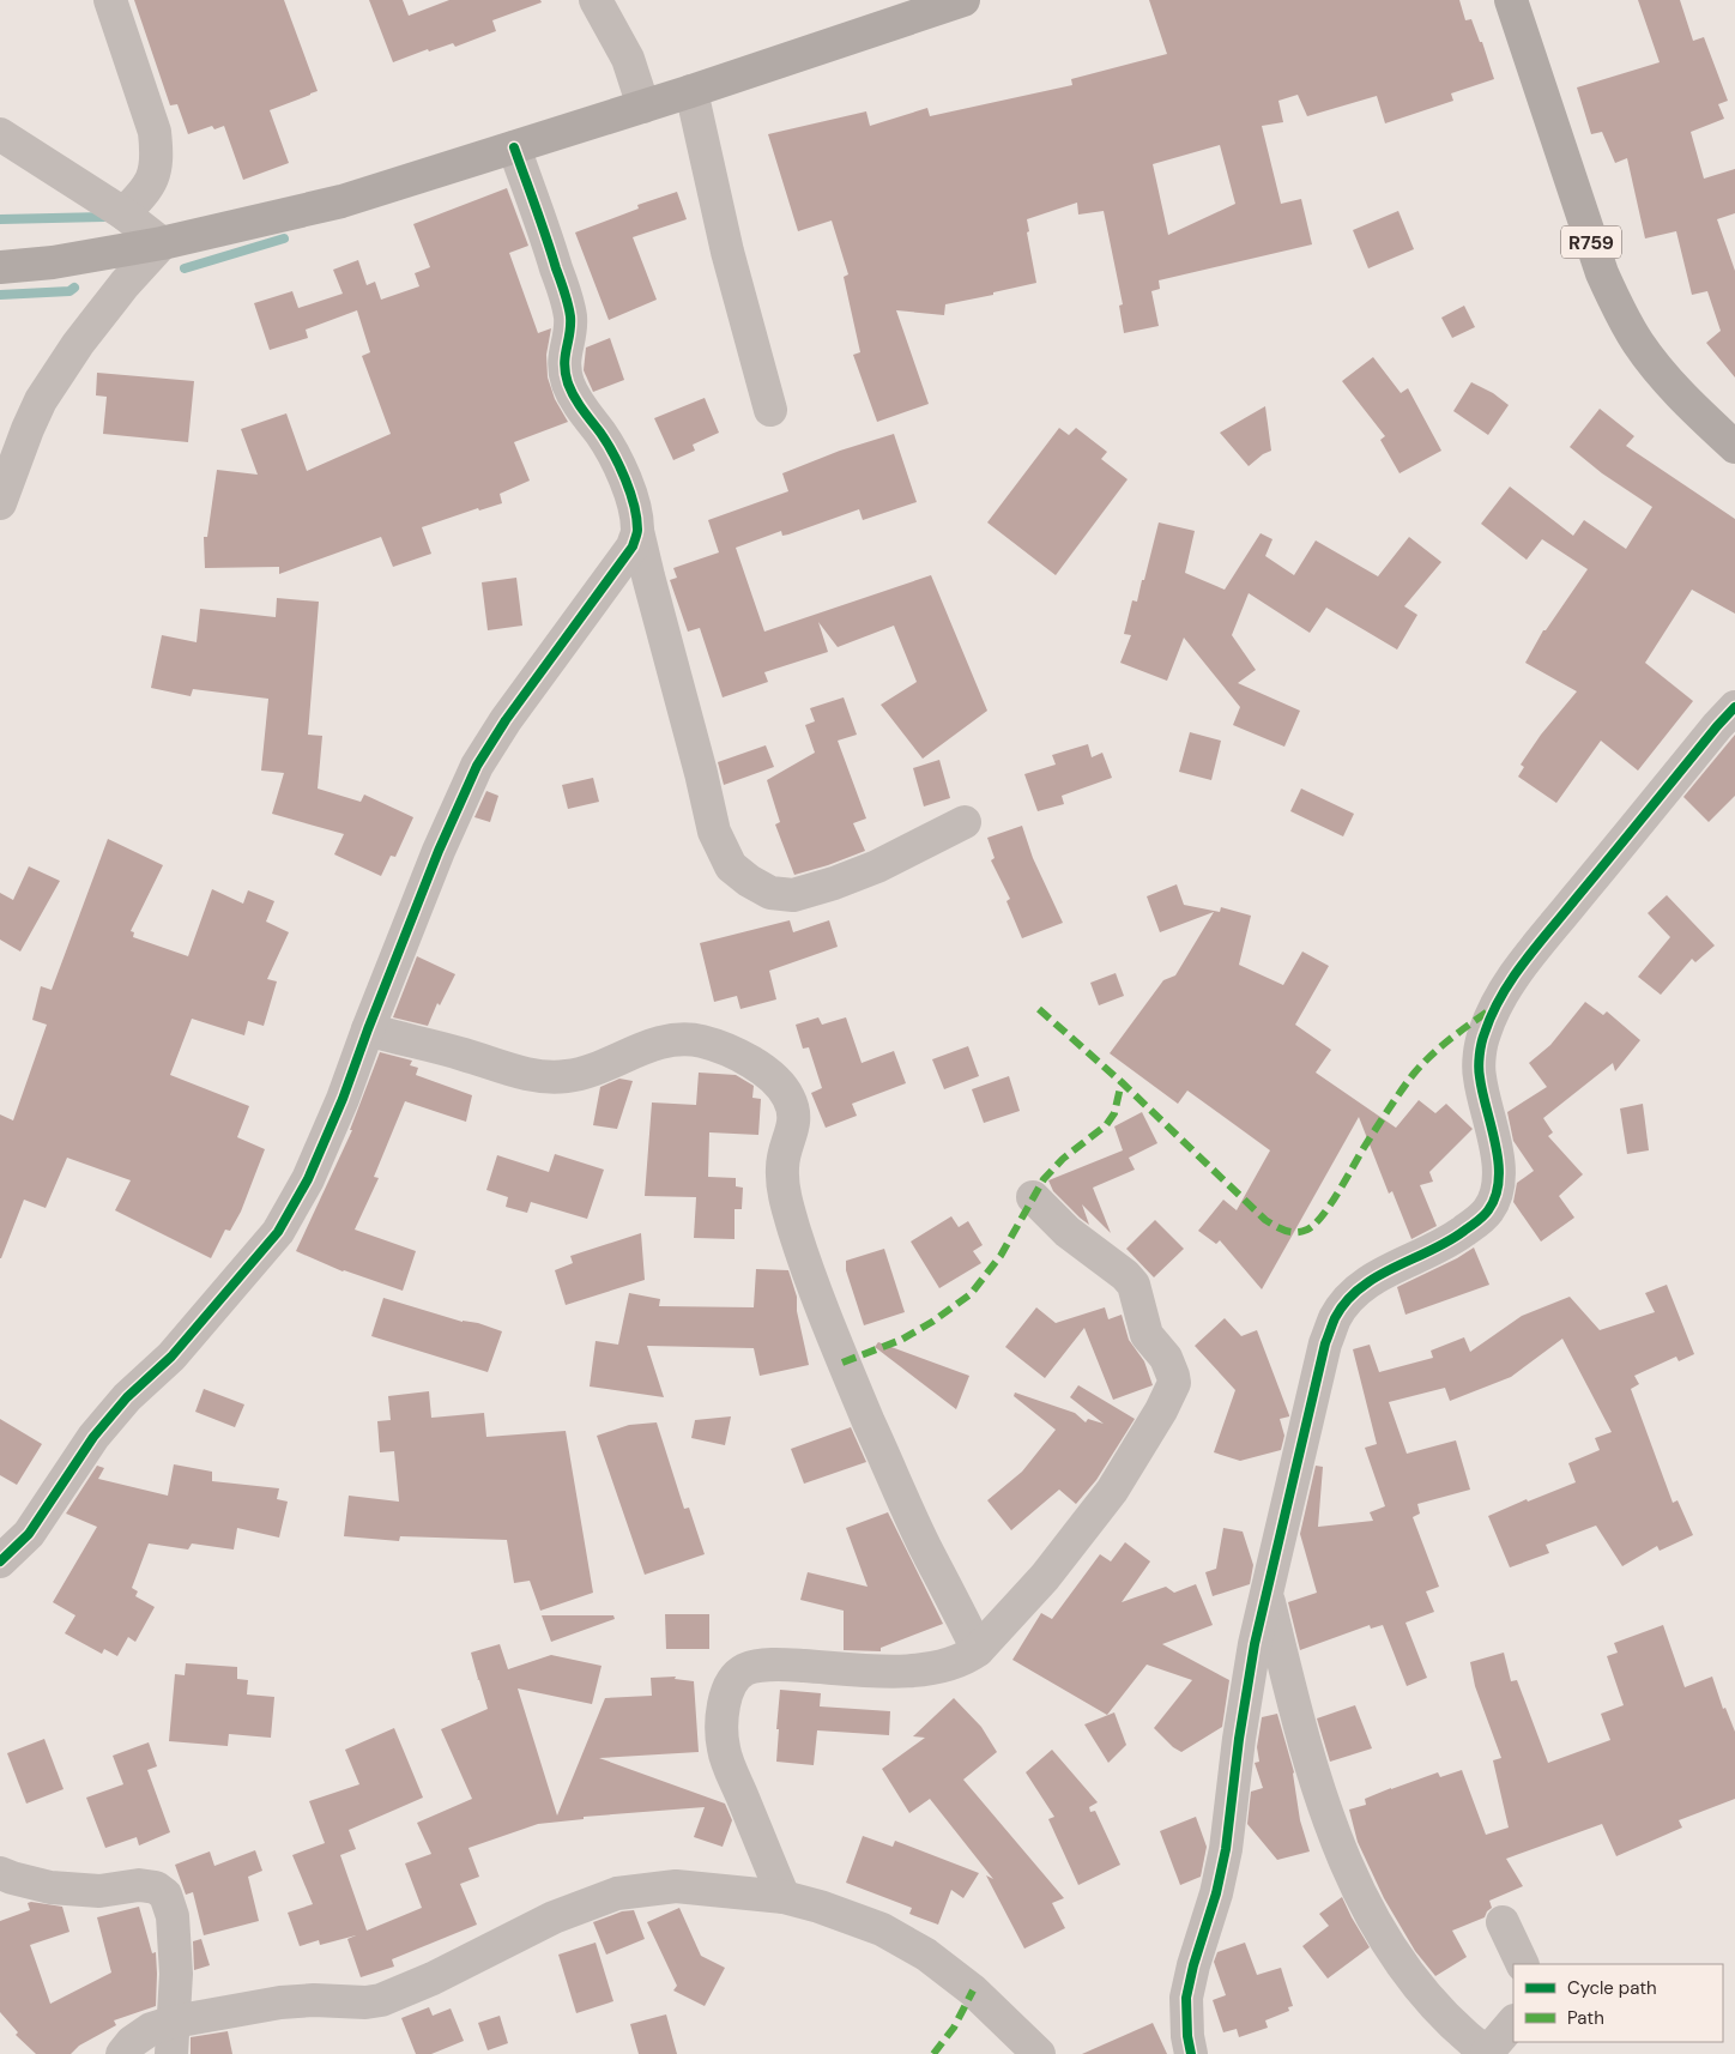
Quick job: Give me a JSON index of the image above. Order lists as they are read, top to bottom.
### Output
{
  "streets": {
    "main road": ["R759"]
  },
  "legend": ["Cycle path", "Path"]
}
